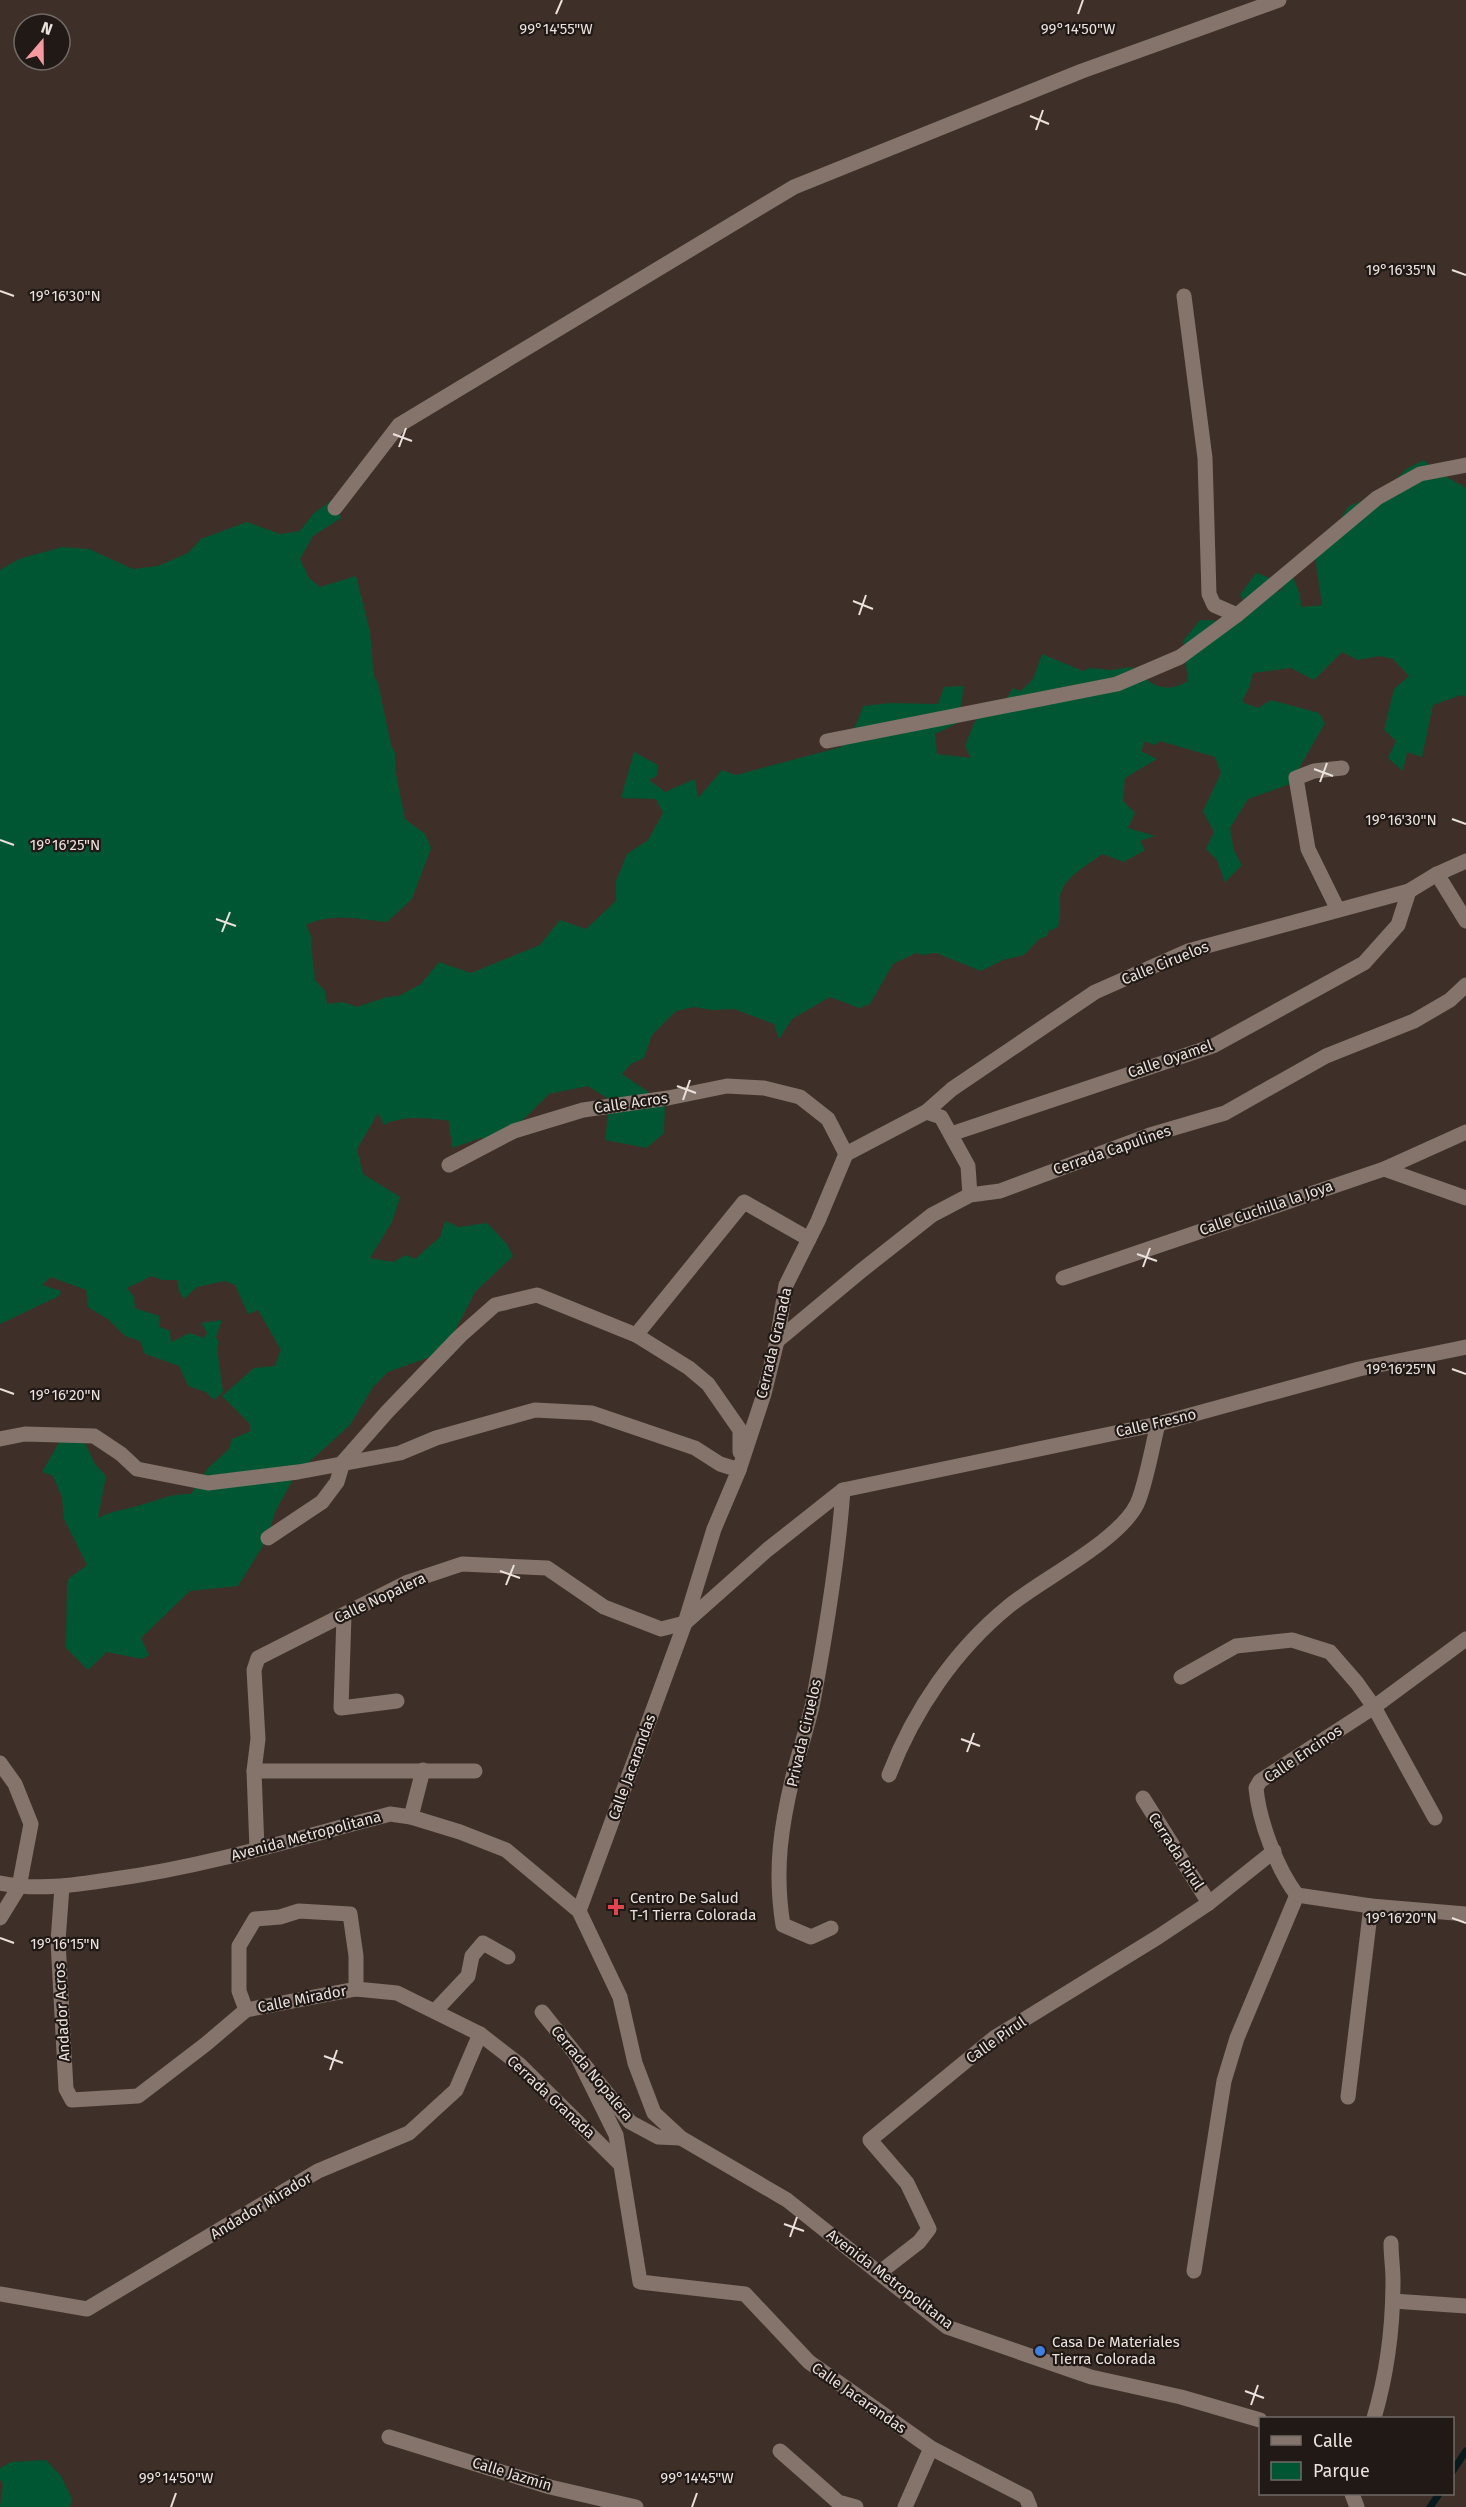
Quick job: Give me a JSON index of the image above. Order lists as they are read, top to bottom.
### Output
{
  "streets": {
    "street": [
      "Calle Ciruelos",
      "Calle Oyamel",
      "Calle Acros",
      "Cerrada Capulines",
      "Calle Cuchilla la Joya",
      "Cerrada Granada",
      "Calle Fresno",
      "Calle Nopalera",
      "Privada Ciruelos",
      "Calle Encinos",
      "Calle Jacarandas",
      "Avenida Metropolitana",
      "Cerrada Pirul",
      "Calle Mirador",
      "Andador Acros",
      "Calle Pirul",
      "Cerrada Nopalera",
      "Andador Mirador",
      "Calle Jazmín"
    ]
  },
  "crossings": [
    ["Calle Ciruelos", "Calle Oyamel"],
    ["Calle Acros", "Cerrada Granada"],
    ["Cerrada Capulines", "Cerrada Granada"],
    ["Cerrada Granada", "Calle Jacarandas"],
    ["Cerrada Granada", "Calle Mirador"],
    ["Cerrada Granada", "Andador Mirador"],
    ["Calle Fresno", "Privada Ciruelos"],
    ["Calle Fresno", "Calle Jacarandas"],
    ["Calle Nopalera", "Calle Jacarandas"],
    ["Calle Nopalera", "Avenida Metropolitana"],
    ["Privada Ciruelos", "Calle Jacarandas"],
    ["Calle Encinos", "Calle Pirul"],
    ["Calle Jacarandas", "Avenida Metropolitana"],
    ["Calle Jacarandas", "Cerrada Nopalera"],
    ["Avenida Metropolitana", "Andador Acros"],
    ["Avenida Metropolitana", "Calle Pirul"],
    ["Avenida Metropolitana", "Cerrada Nopalera"],
    ["Cerrada Pirul", "Calle Pirul"],
    ["Calle Mirador", "Andador Acros"],
    ["Calle Mirador", "Andador Mirador"]
  ],
  "places": {
    "health": ["Centro De Salud T-1 Tierra Colorada"],
    "other": ["Casa De Materiales Tierra Colorada"]
  },
  "legend": ["Calle", "Parque"],
  "north": "top",
  "coordinates": [
    "99°14'55\"W",
    "99°14'50\"W",
    "19°16'35\"N",
    "19°16'30\"N",
    "19°16'25\"N",
    "19°16'20\"N",
    "19°16'15\"N",
    "99°14'45\"W"
  ]
}
